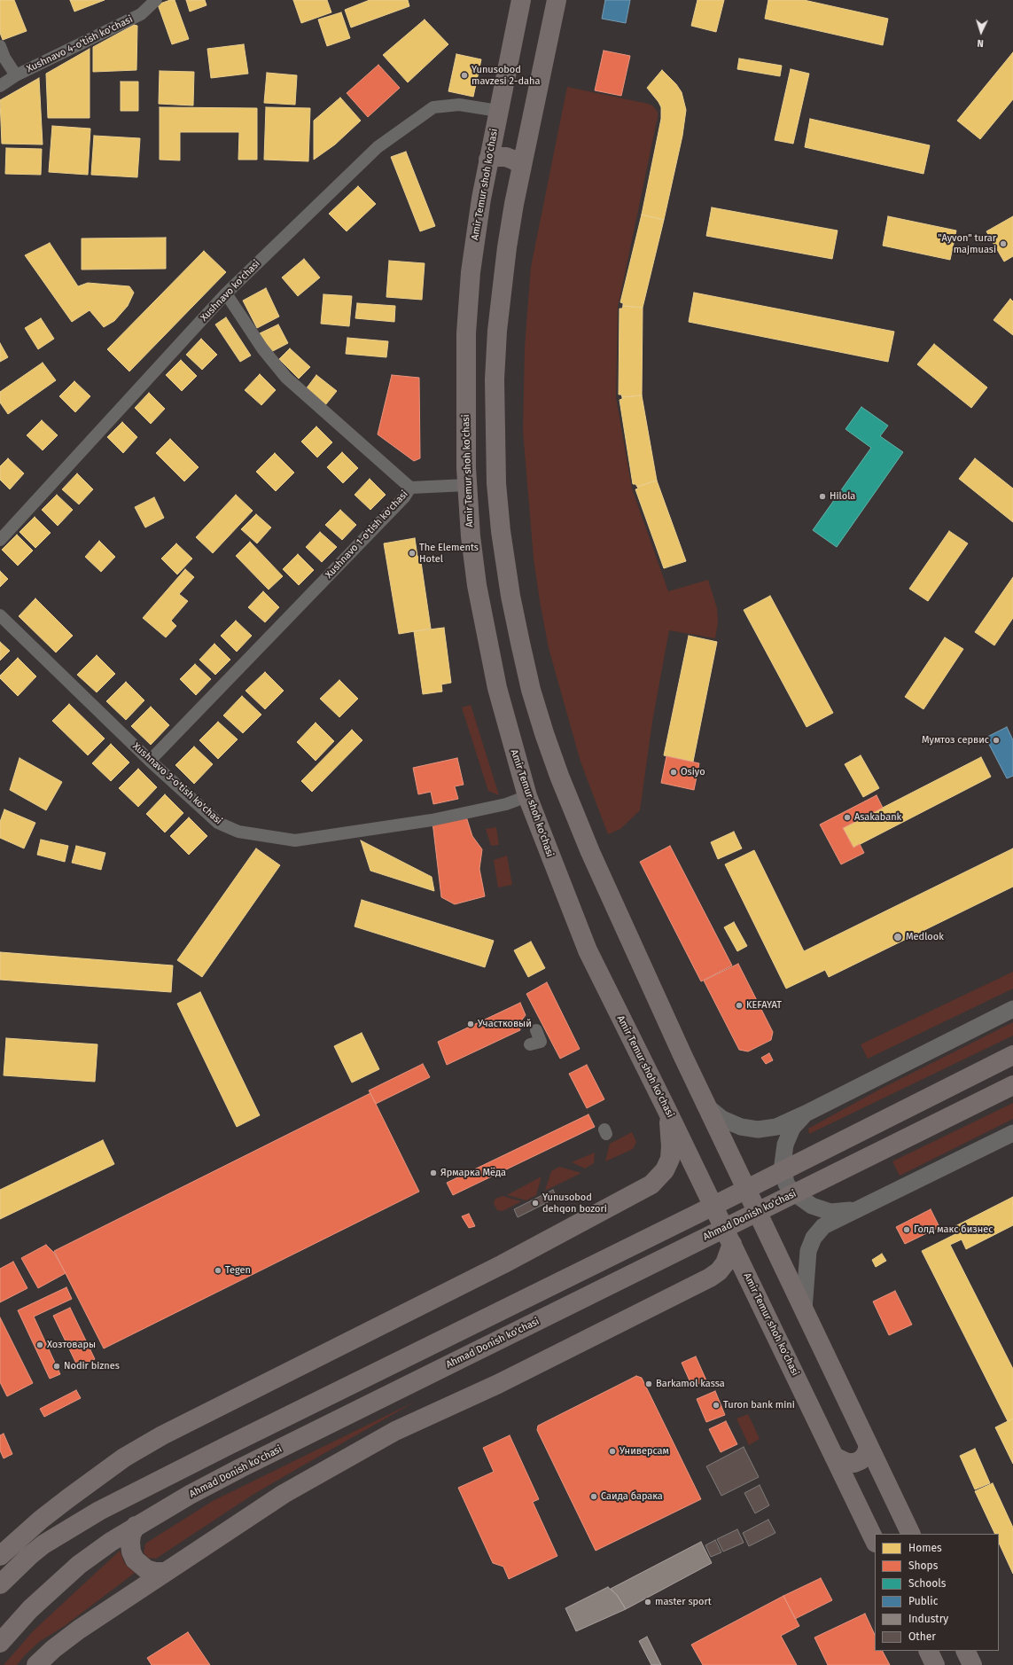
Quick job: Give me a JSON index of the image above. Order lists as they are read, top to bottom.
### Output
{
  "streets": {
    "main road": ["Amir Temur shoh ko'chasi", "Ahmad Donish ko'chasi"],
    "street": [
      "Xushnavo 4-o'tish ko'chasi",
      "Xushnavo ko'chasi",
      "Xushnavo 1-o'tish ko'chasi",
      "Xushnavo 3-o'tish ko'chasi"
    ]
  },
  "crossings": [
    ["Amir Temur shoh ko'chasi", "Xushnavo ko'chasi"],
    ["Amir Temur shoh ko'chasi", "Xushnavo 3-o'tish ko'chasi"],
    ["Xushnavo ko'chasi", "Xushnavo 1-o'tish ko'chasi"],
    ["Xushnavo 1-o'tish ko'chasi", "Xushnavo 3-o'tish ko'chasi"]
  ],
  "places": [
    "Yunusobod mavzesi 2-daha",
    "\"Ayvon\" turar majmuasi",
    "Hilola",
    "The Elements Hotel",
    "Мумтоз сервис",
    "Osiyo",
    "Asakabank",
    "Medlook",
    "KEFAYAT",
    "Участковый",
    "Ярмарка Мёда",
    "Yunusobod dehqon bozori",
    "Голд макс бизнес",
    "Tegen",
    "Хозтовары",
    "Nodir biznes",
    "Barkamol kassa",
    "Turon bank mini",
    "Универсам",
    "Саида барака",
    "master sport"
  ],
  "legend": [
    "Homes",
    "Shops",
    "Schools",
    "Public",
    "Industry",
    "Other"
  ],
  "north": "bottom"
}
